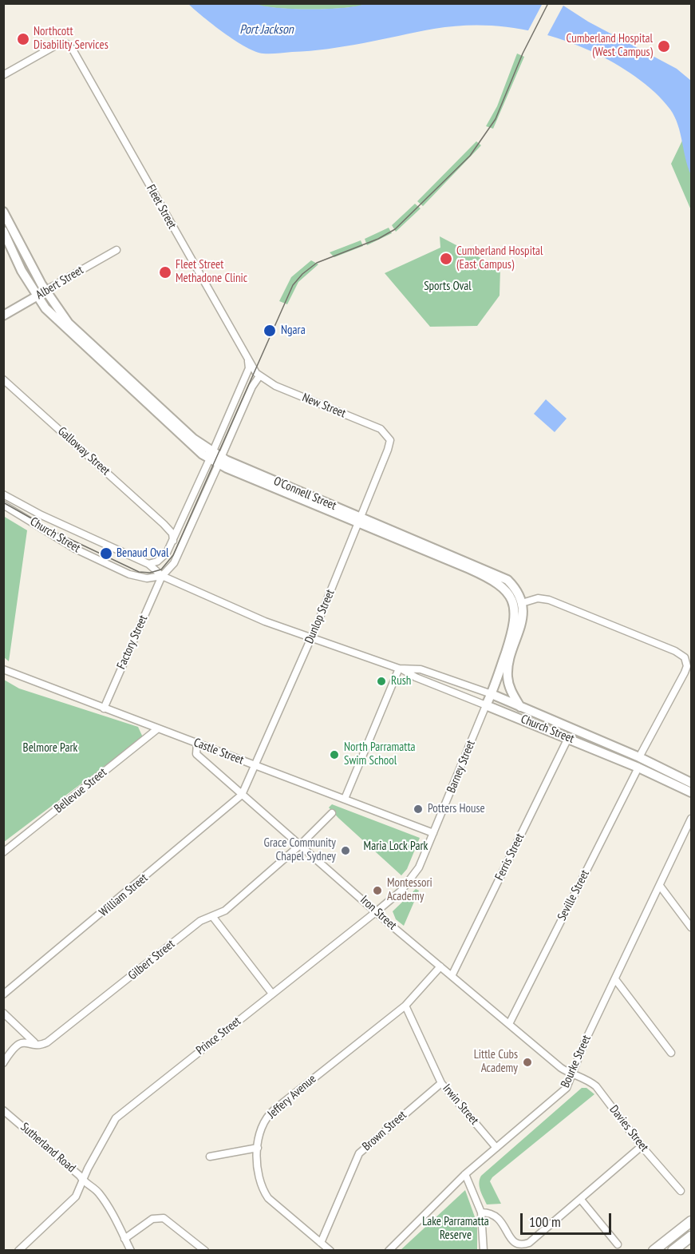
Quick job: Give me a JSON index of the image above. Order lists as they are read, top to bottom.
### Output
{
  "streets": {
    "main road": [
      "Albert Street",
      "O'Connell Street",
      "Church Street",
      "Barney Street"
    ],
    "street": [
      "Fleet Street",
      "New Street",
      "Galloway Street",
      "Dunlop Street",
      "Factory Street",
      "Castle Street",
      "Bellevue Street",
      "Ferris Street",
      "William Street",
      "Seville Street",
      "Iron Street",
      "Gilbert Street",
      "Prince Street",
      "Bourke Street",
      "Jeffery Avenue",
      "Irwin Street",
      "Davies Street",
      "Brown Street",
      "Sutherland Road"
    ]
  },
  "crossings": [
    ["Fleet Street", "New Street"],
    ["Fleet Street", "Factory Street"],
    ["Albert Street", "O'Connell Street"],
    ["New Street", "Dunlop Street"],
    ["New Street", "Factory Street"],
    ["O'Connell Street", "Dunlop Street"],
    ["O'Connell Street", "Factory Street"],
    ["O'Connell Street", "Barney Street"],
    ["Church Street", "Dunlop Street"],
    ["Church Street", "Factory Street"],
    ["Church Street", "Barney Street"],
    ["Church Street", "Ferris Street"],
    ["Church Street", "Seville Street"],
    ["Dunlop Street", "Castle Street"],
    ["Dunlop Street", "William Street"],
    ["Dunlop Street", "Iron Street"],
    ["Factory Street", "Castle Street"],
    ["Castle Street", "Barney Street"],
    ["Castle Street", "Bellevue Street"],
    ["Castle Street", "Iron Street"],
    ["Barney Street", "Iron Street"],
    ["Barney Street", "Prince Street"],
    ["Ferris Street", "Iron Street"],
    ["William Street", "Iron Street"],
    ["Seville Street", "Iron Street"],
    ["Iron Street", "Gilbert Street"],
    ["Iron Street", "Prince Street"],
    ["Iron Street", "Bourke Street"],
    ["Iron Street", "Jeffery Avenue"],
    ["Iron Street", "Davies Street"],
    ["Prince Street", "Sutherland Road"],
    ["Bourke Street", "Irwin Street"],
    ["Bourke Street", "Davies Street"],
    ["Jeffery Avenue", "Irwin Street"],
    ["Jeffery Avenue", "Brown Street"],
    ["Irwin Street", "Brown Street"]
  ],
  "water": ["Port Jackson"],
  "parks": [
    "Sports Oval",
    "Belmore Park",
    "Maria Lock Park",
    "Lake Parramatta Reserve"
  ],
  "places": [
    "Northcott Disability Services",
    "Cumberland Hospital (West Campus)",
    "Cumberland Hospital (East Campus)",
    "Fleet Street Methadone Clinic",
    "Ngara",
    "Benaud Oval",
    "Rush",
    "North Parramatta Swim School",
    "Potters House",
    "Grace Community Chapel Sydney",
    "Montessori Academy",
    "Little Cubs Academy"
  ],
  "scale_bar": "100 m"
}
